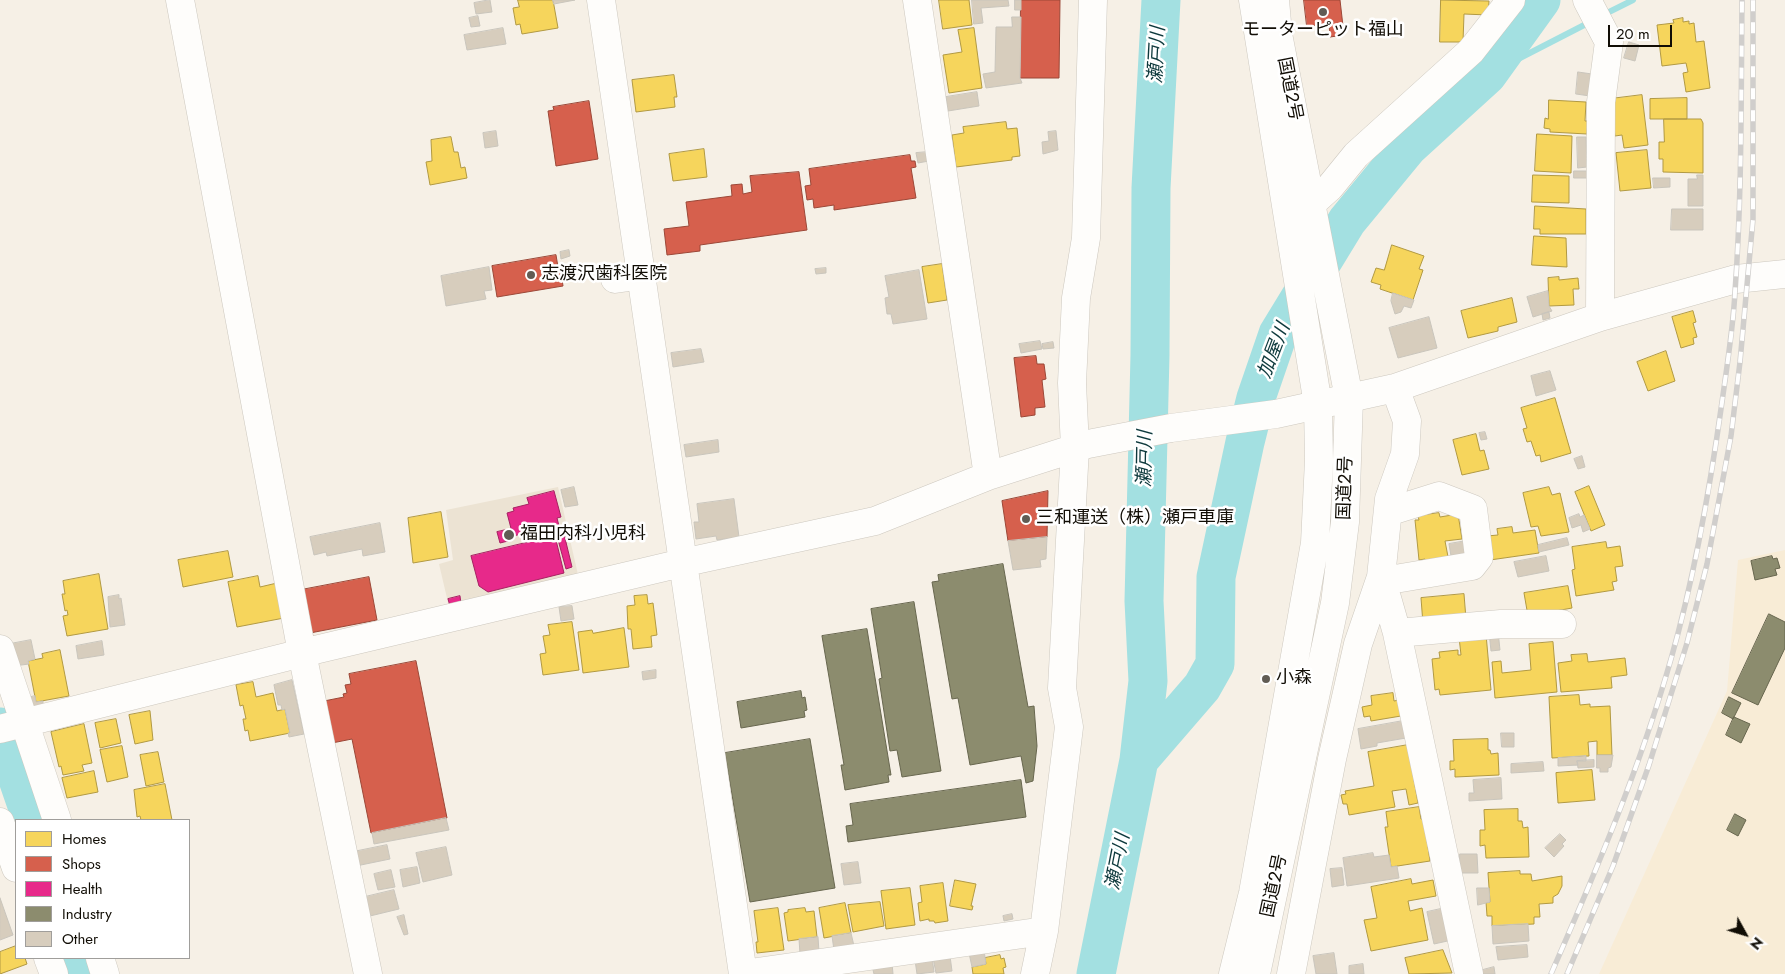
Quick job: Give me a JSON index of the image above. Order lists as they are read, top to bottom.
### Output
{
  "streets": {
    "main road": ["国道2号"]
  },
  "water": ["瀬戸川", "加屋川"],
  "places": [
    "モーターピット福山",
    "志渡沢歯科医院",
    "三和運送（株）瀬戸車庫",
    "福田内科小児科",
    "小森"
  ],
  "legend": [
    "Homes",
    "Shops",
    "Health",
    "Industry",
    "Other"
  ],
  "scale_bar": "20 m",
  "north": "bottom right"
}
